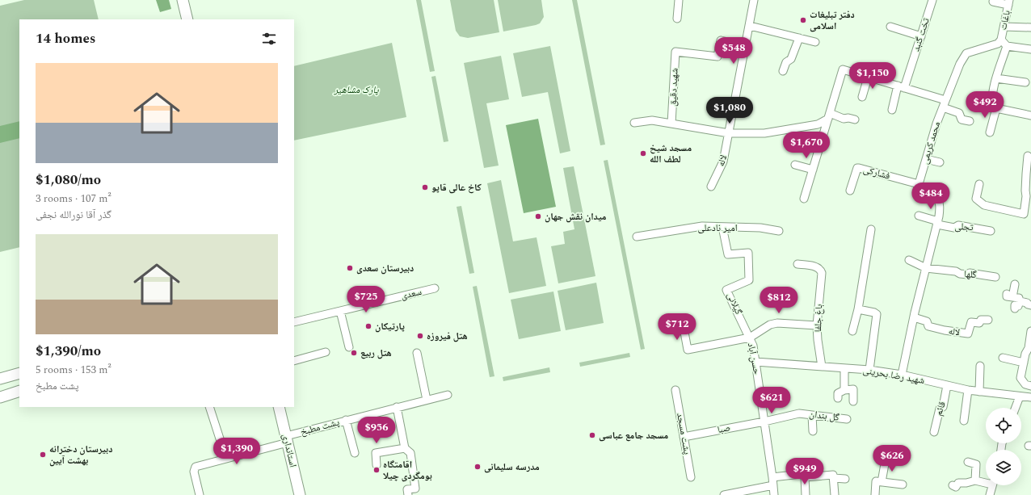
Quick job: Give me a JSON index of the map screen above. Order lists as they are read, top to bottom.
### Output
{
  "streets": {
    "main road": ["استانداری"],
    "street": [
      "باغات",
      "تخت گنبد",
      "شهید دقیق",
      "محمد کریمی",
      "لاله",
      "فشارکی",
      "تجلی",
      "امیر نادعلی",
      "گلها",
      "سعدی",
      "گیلانی",
      "باغ جلفا",
      "حسن آباد",
      "شهید رضا بحرینی",
      "قائم",
      "گل بندان",
      "پشت مطبخ",
      "صبا",
      "پشت مسجد"
    ]
  },
  "crossings": [
    ["باغات", "محمد کریمی"],
    ["شهید دقیق", "لاله"],
    ["محمد کریمی", "فشارکی"],
    ["امیر نادعلی", "گیلانی"],
    ["گیلانی", "حسن آباد"],
    ["باغ جلفا", "شهید رضا بحرینی"],
    ["حسن آباد", "شهید رضا بحرینی"],
    ["حسن آباد", "گل بندان"],
    ["حسن آباد", "صبا"],
    ["شهید رضا بحرینی", "قائم"],
    ["گل بندان", "صبا"],
    ["پشت مطبخ", "استانداری"],
    ["صبا", "پشت مسجد"]
  ],
  "parks": ["پارک مشاهیر"],
  "places": [
    "دفتر تبلیغات اسلامی",
    "مسجد شیخ لطف الله",
    "کاخ عالی قاپو",
    "میدان نقش جهان",
    "دبیرستان سعدی",
    "پارتیکان",
    "هتل فیروزه",
    "هتل ربیع",
    "مسجد جامع عباسی",
    "دبیرستان دخترانه بهشت آیین",
    "مدرسه سلیمانی",
    "اقامتگاه بومگردی چیلا"
  ],
  "page": {
    "heading": "14 homes",
    "price": [
      "$548",
      "$1,150",
      "$492",
      "$1,080",
      "$1,670",
      "$484",
      "$725",
      "$812",
      "$712",
      "$621",
      "$956",
      "$1,390",
      "$626",
      "$949"
    ],
    "list": [
      {
        "name": "$1,080/mo",
        "note": "3 rooms · 107 m² · گذر آقا نورالله نجفی"
      },
      {
        "name": "$1,390/mo",
        "note": "5 rooms · 153 m² · پشت مطبخ"
      }
    ]
  }
}
